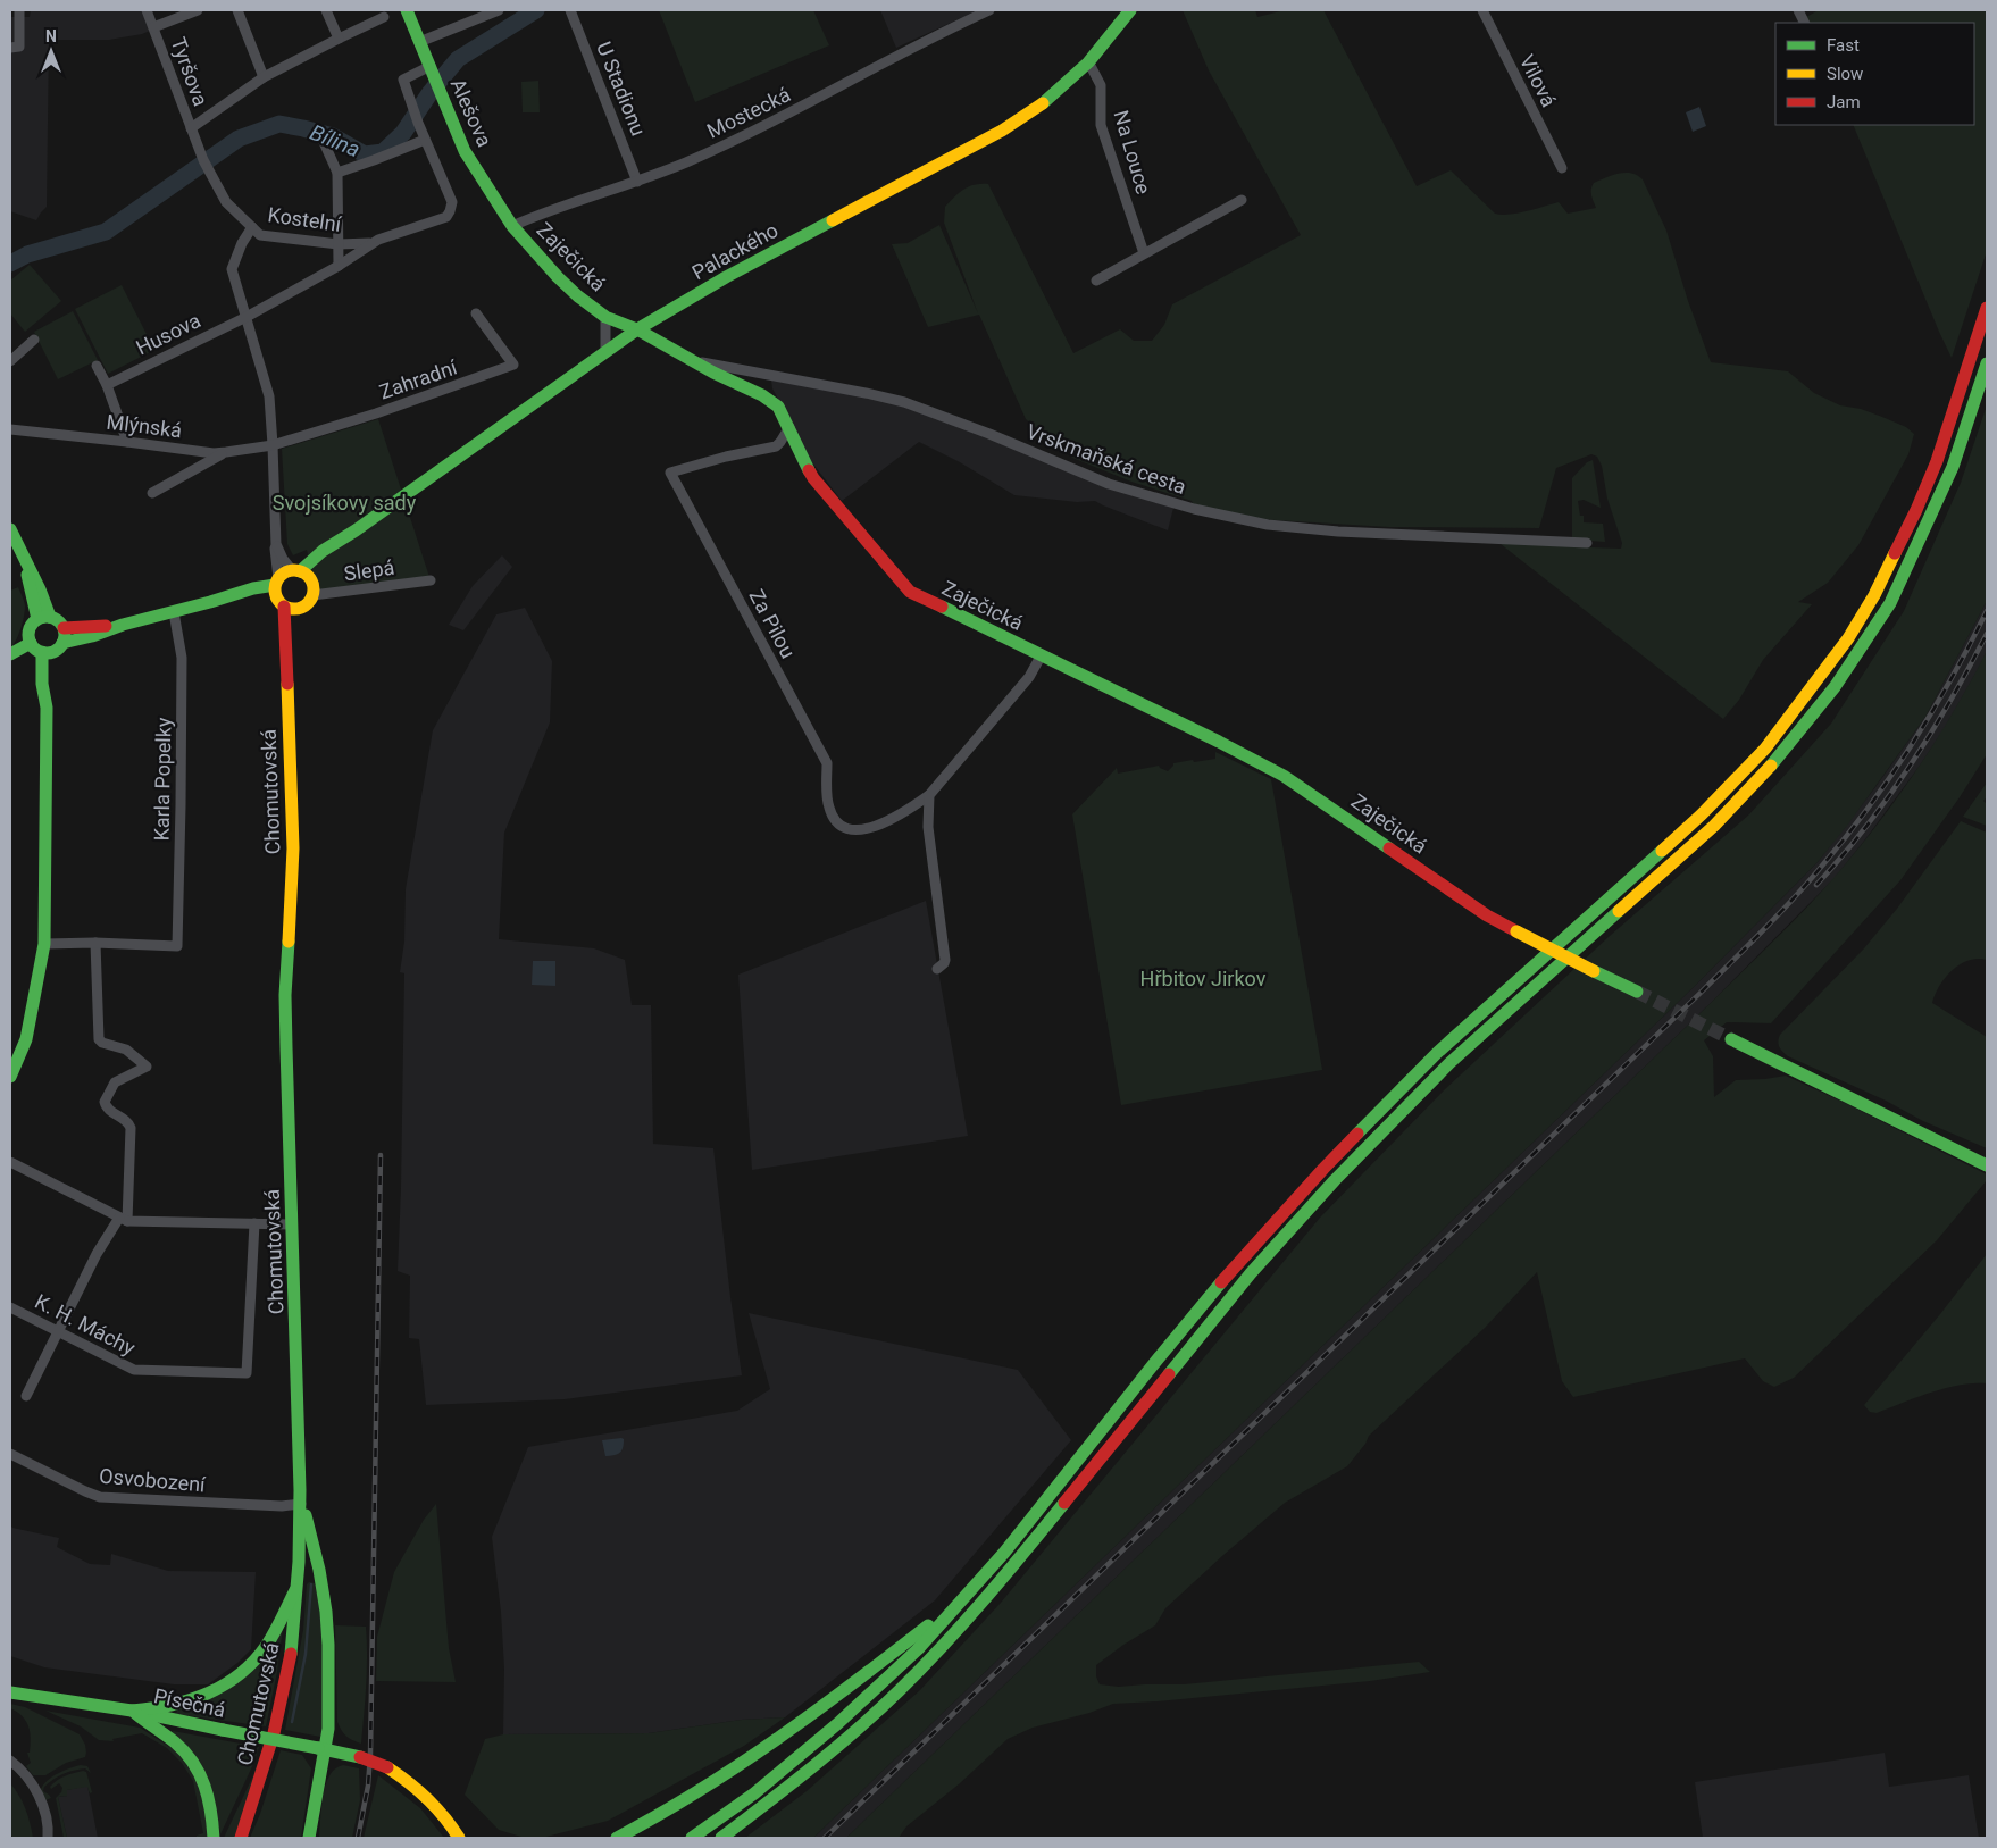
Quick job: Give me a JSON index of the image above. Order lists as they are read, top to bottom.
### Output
{
  "streets": {
    "main road": [
      "Alešova",
      "Palackého",
      "Zaječická",
      "Chomutovská",
      "Písečná"
    ],
    "street": [
      "Tyršova",
      "Vilová",
      "U Stadionu",
      "Mostecká",
      "Na Louce",
      "Kostelní",
      "Husova",
      "Zahradní",
      "Mlýnská",
      "Vrskmaňská cesta",
      "Slepá",
      "Za Pilou",
      "Karla Popelky",
      "K. H. Máchy",
      "Osvobození"
    ]
  },
  "crossings": [
    ["Tyršova", "Kostelní"],
    ["U Stadionu", "Mostecká"],
    ["Alešova", "Mostecká"],
    ["Alešova", "Zaječická"],
    ["Mostecká", "Zaječická"],
    ["Na Louce", "Palackého"],
    ["Kostelní", "Husova"],
    ["Kostelní", "Chomutovská"],
    ["Palackého", "Zaječická"],
    ["Palackého", "Slepá"],
    ["Palackého", "Chomutovská"],
    ["Zaječická", "Vrskmaňská cesta"],
    ["Zaječická", "Za Pilou"],
    ["Husova", "Chomutovská"],
    ["Zahradní", "Mlýnská"],
    ["Zahradní", "Chomutovská"],
    ["Mlýnská", "Chomutovská"],
    ["Slepá", "Chomutovská"],
    ["Chomutovská", "Osvobození"]
  ],
  "water": ["Bílina"],
  "parks": ["Svojsíkovy sady", "Hřbitov Jirkov"],
  "legend": ["Fast", "Slow", "Jam"],
  "north": "top"
}
